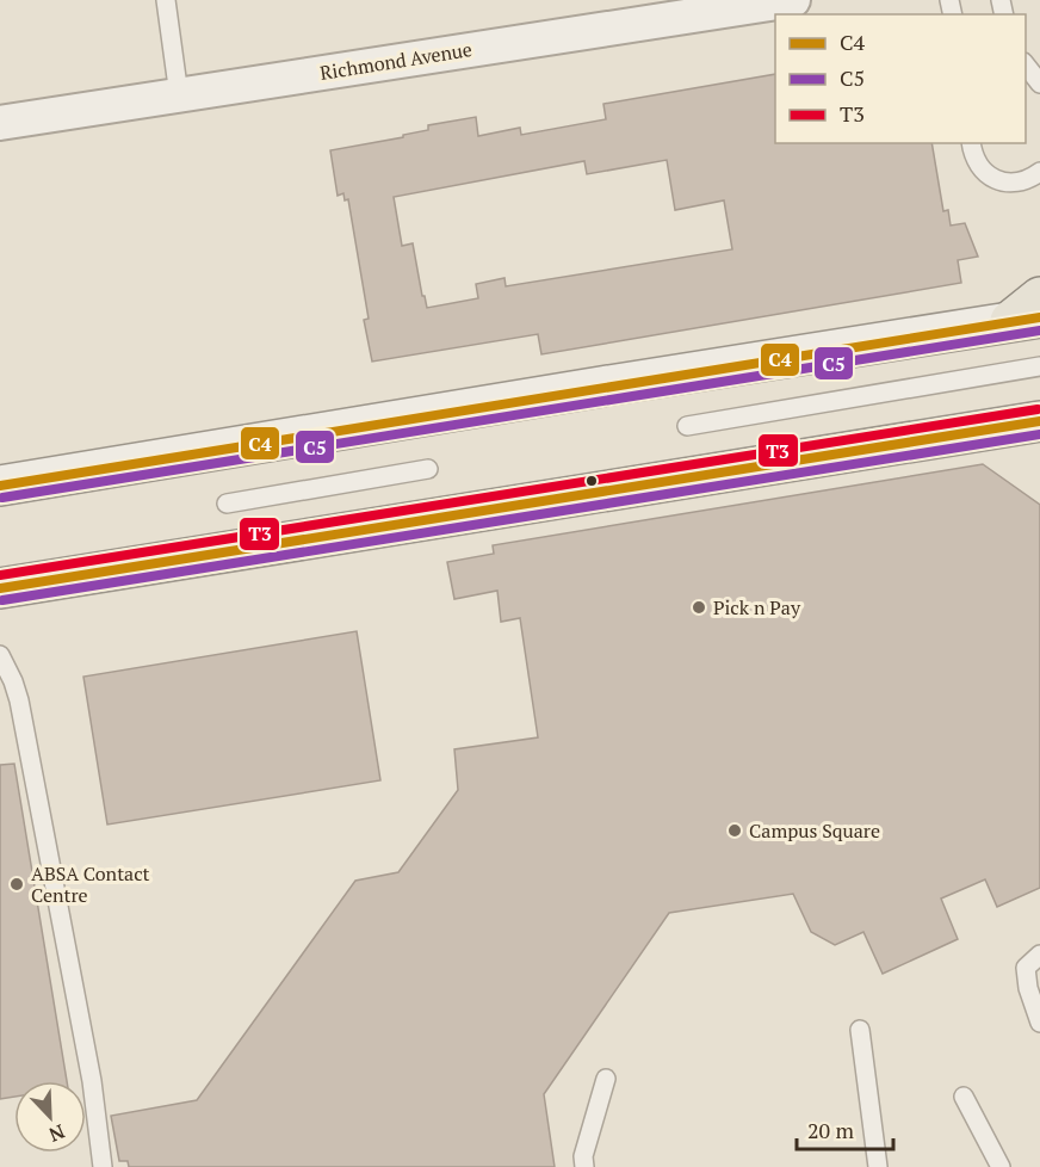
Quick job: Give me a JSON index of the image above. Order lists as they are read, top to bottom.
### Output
{
  "streets": {
    "street": ["Richmond Avenue"]
  },
  "places": ["Pick n Pay", "Campus Square", "ABSA Contact Centre"],
  "lines": ["transit line C4", "transit line C5", "transit line T3"],
  "legend": ["C4", "C5", "T3"],
  "scale_bar": "20 m",
  "north": "bottom right"
}
